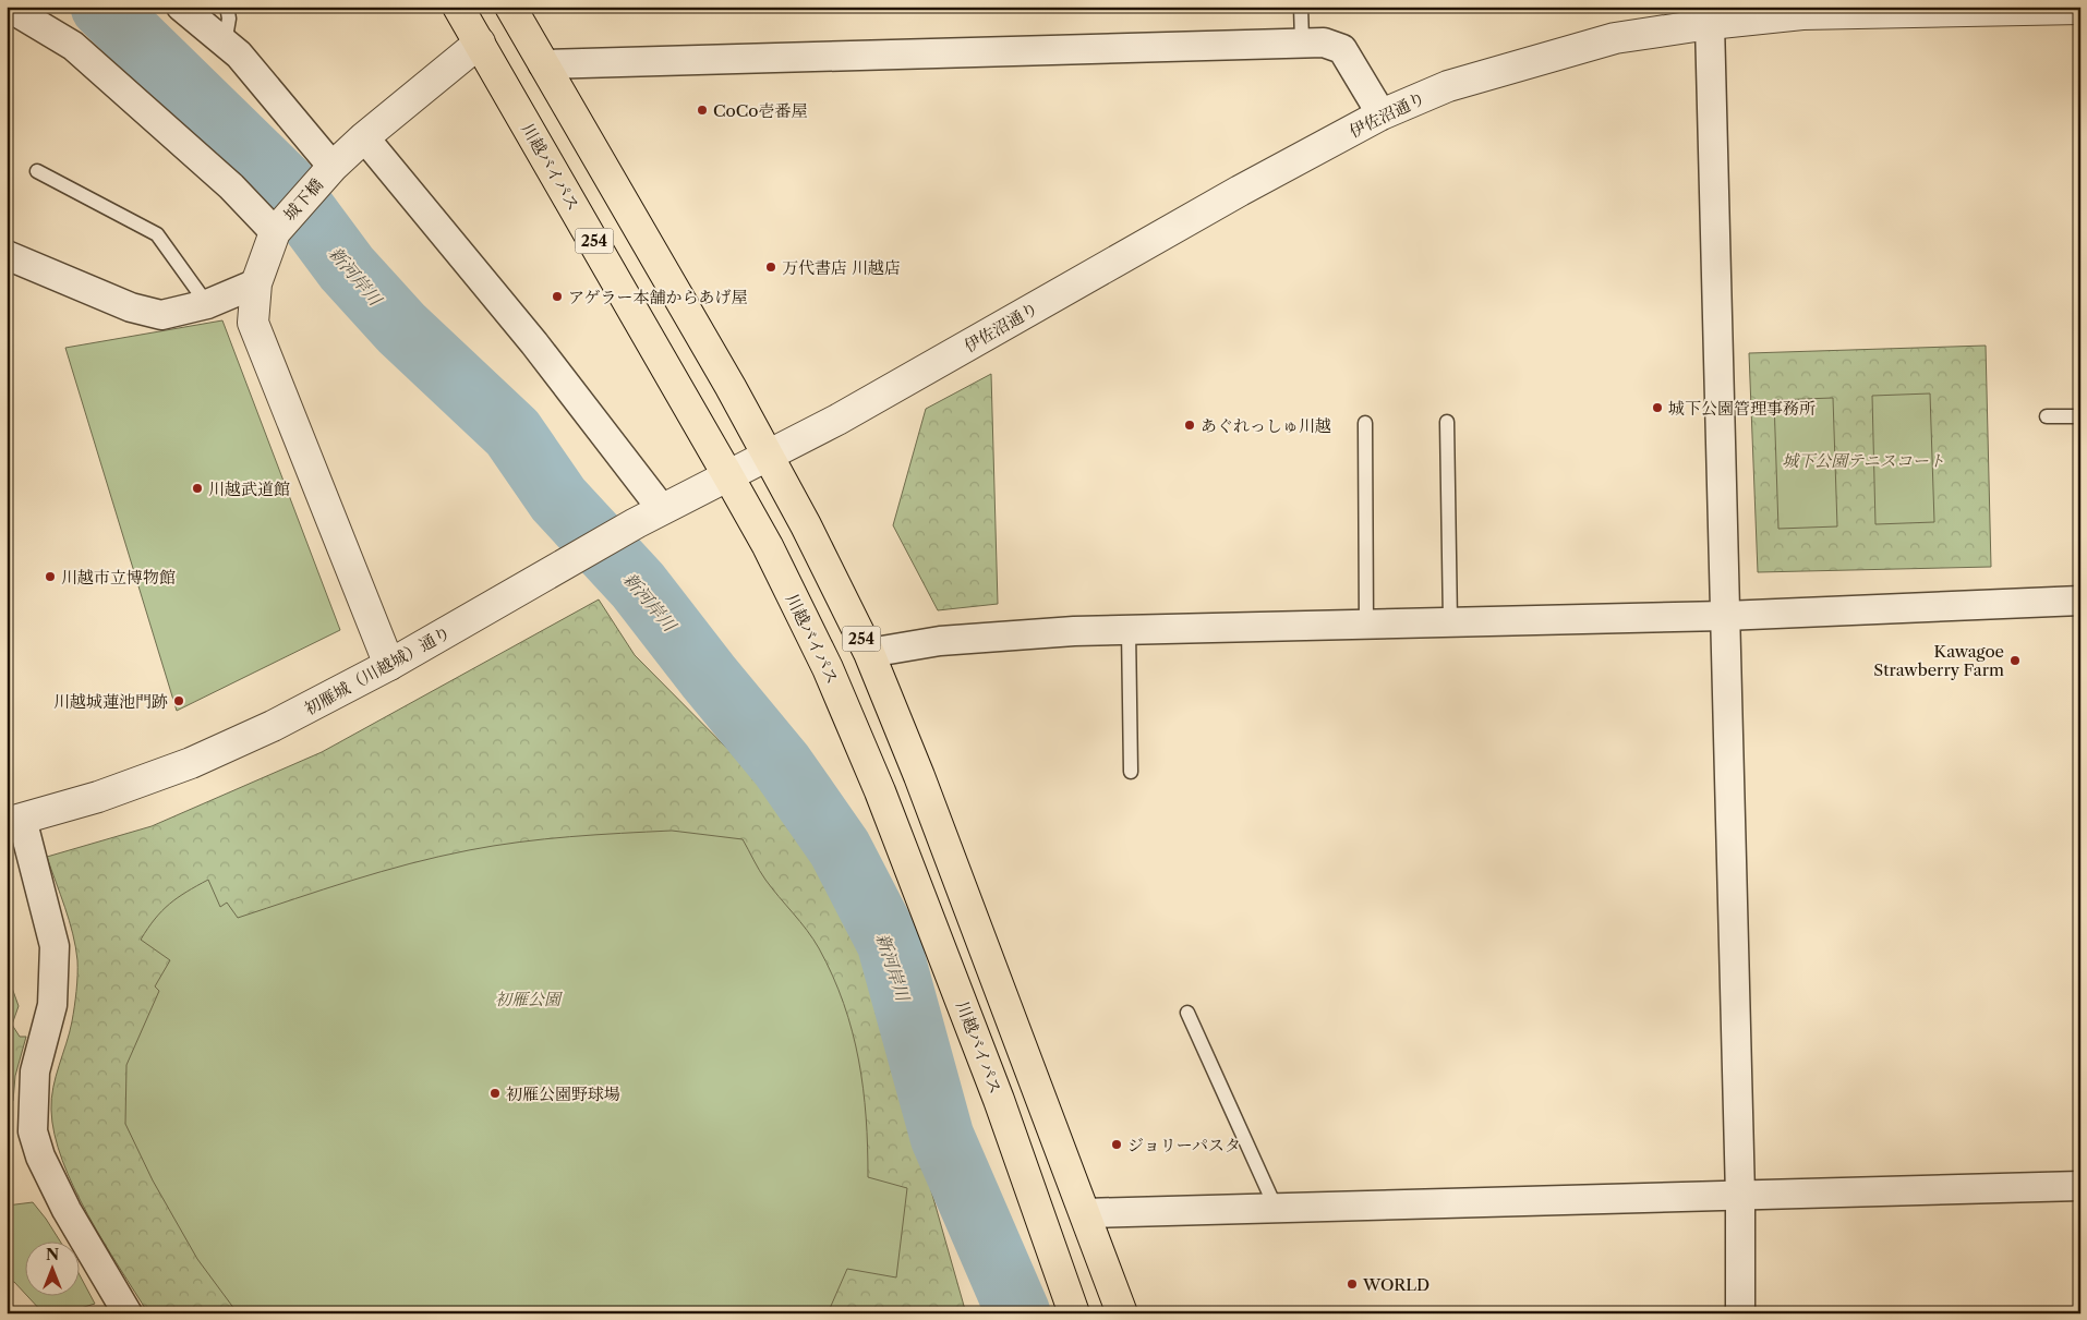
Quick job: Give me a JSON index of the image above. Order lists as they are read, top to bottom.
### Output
{
  "streets": {
    "highway": ["川越バイパス", "254"],
    "street": ["伊佐沼通り", "城下橋", "初雁城（川越城）通り"]
  },
  "crossings": [
    ["伊佐沼通り", "川越バイパス"],
    ["伊佐沼通り", "254"],
    ["伊佐沼通り", "初雁城（川越城）通り"],
    ["川越バイパス", "城下橋"],
    ["川越バイパス", "初雁城（川越城）通り"]
  ],
  "water": ["新河岸川"],
  "parks": ["城下公園テニスコート", "初雁公園"],
  "places": [
    "CoCo壱番屋",
    "万代書店 川越店",
    "アゲラー本舗からあげ屋",
    "城下公園管理事務所",
    "あぐれっしゅ川越",
    "川越武道館",
    "川越市立博物館",
    "Kawagoe Strawberry Farm",
    "川越城蓮池門跡",
    "初雁公園野球場",
    "ジョリーパスタ",
    "WORLD"
  ],
  "north": "top"
}
